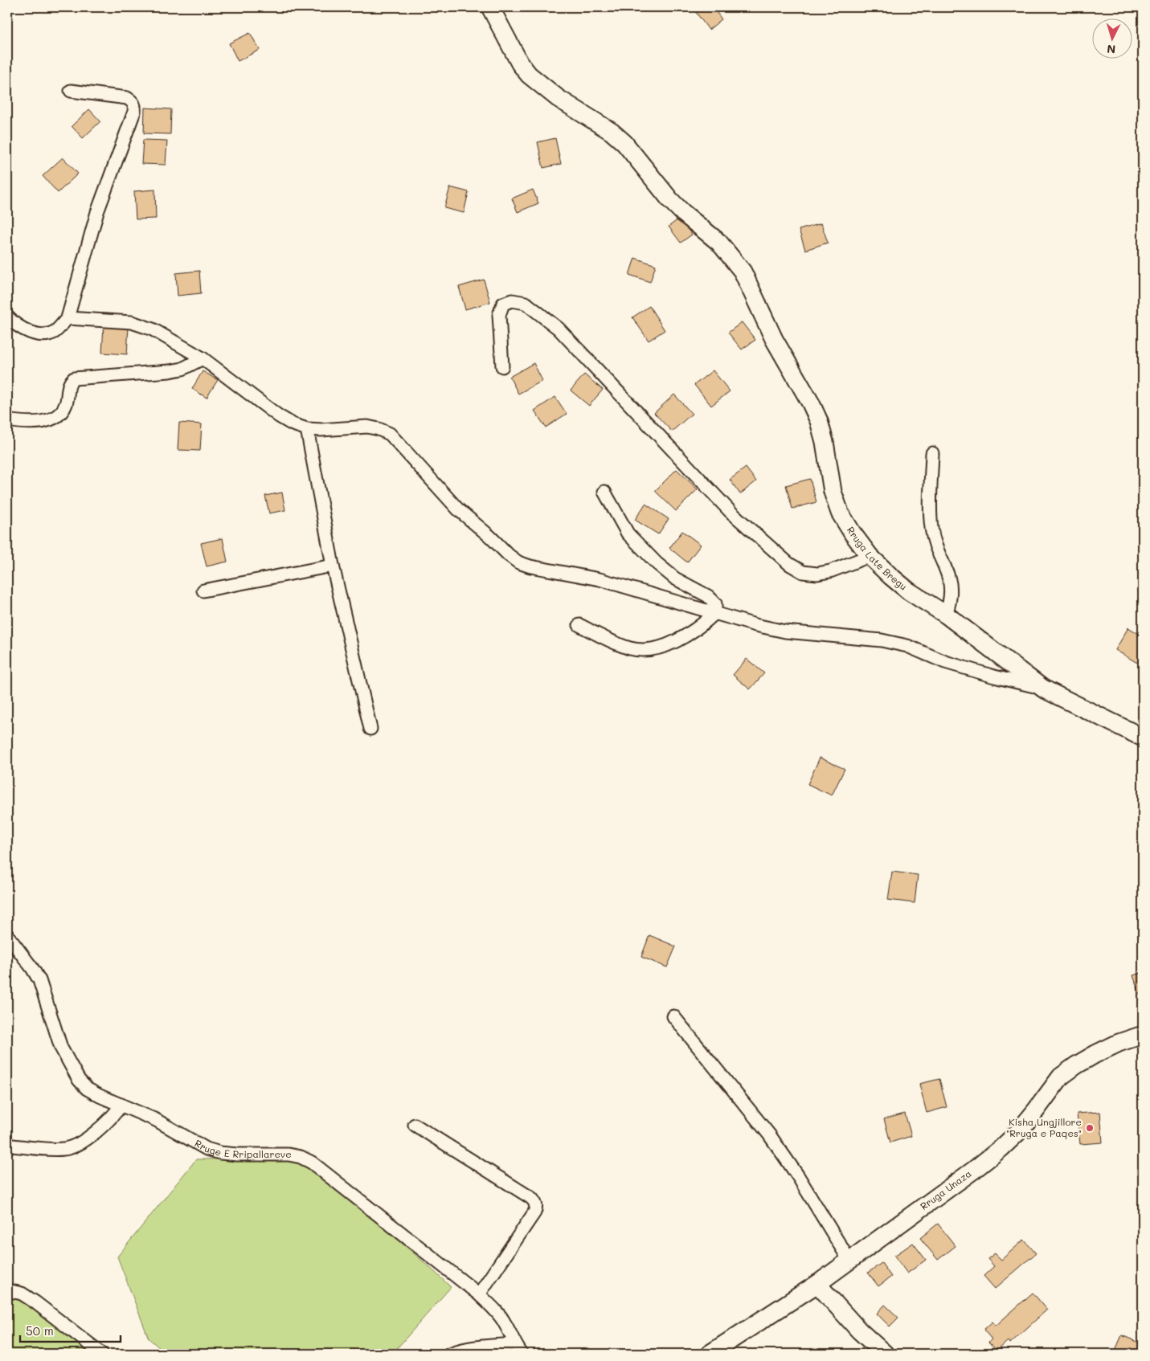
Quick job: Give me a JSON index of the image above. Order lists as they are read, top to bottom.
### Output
{
  "streets": {
    "main road": ["Rruga Late Bregu", "Rruga Unaza"],
    "street": ["Rruge E Rripallareve"]
  },
  "places": ["Kisha Ungjillore \"Rruga e Paqes\""],
  "scale_bar": "50 m",
  "north": "bottom"
}
